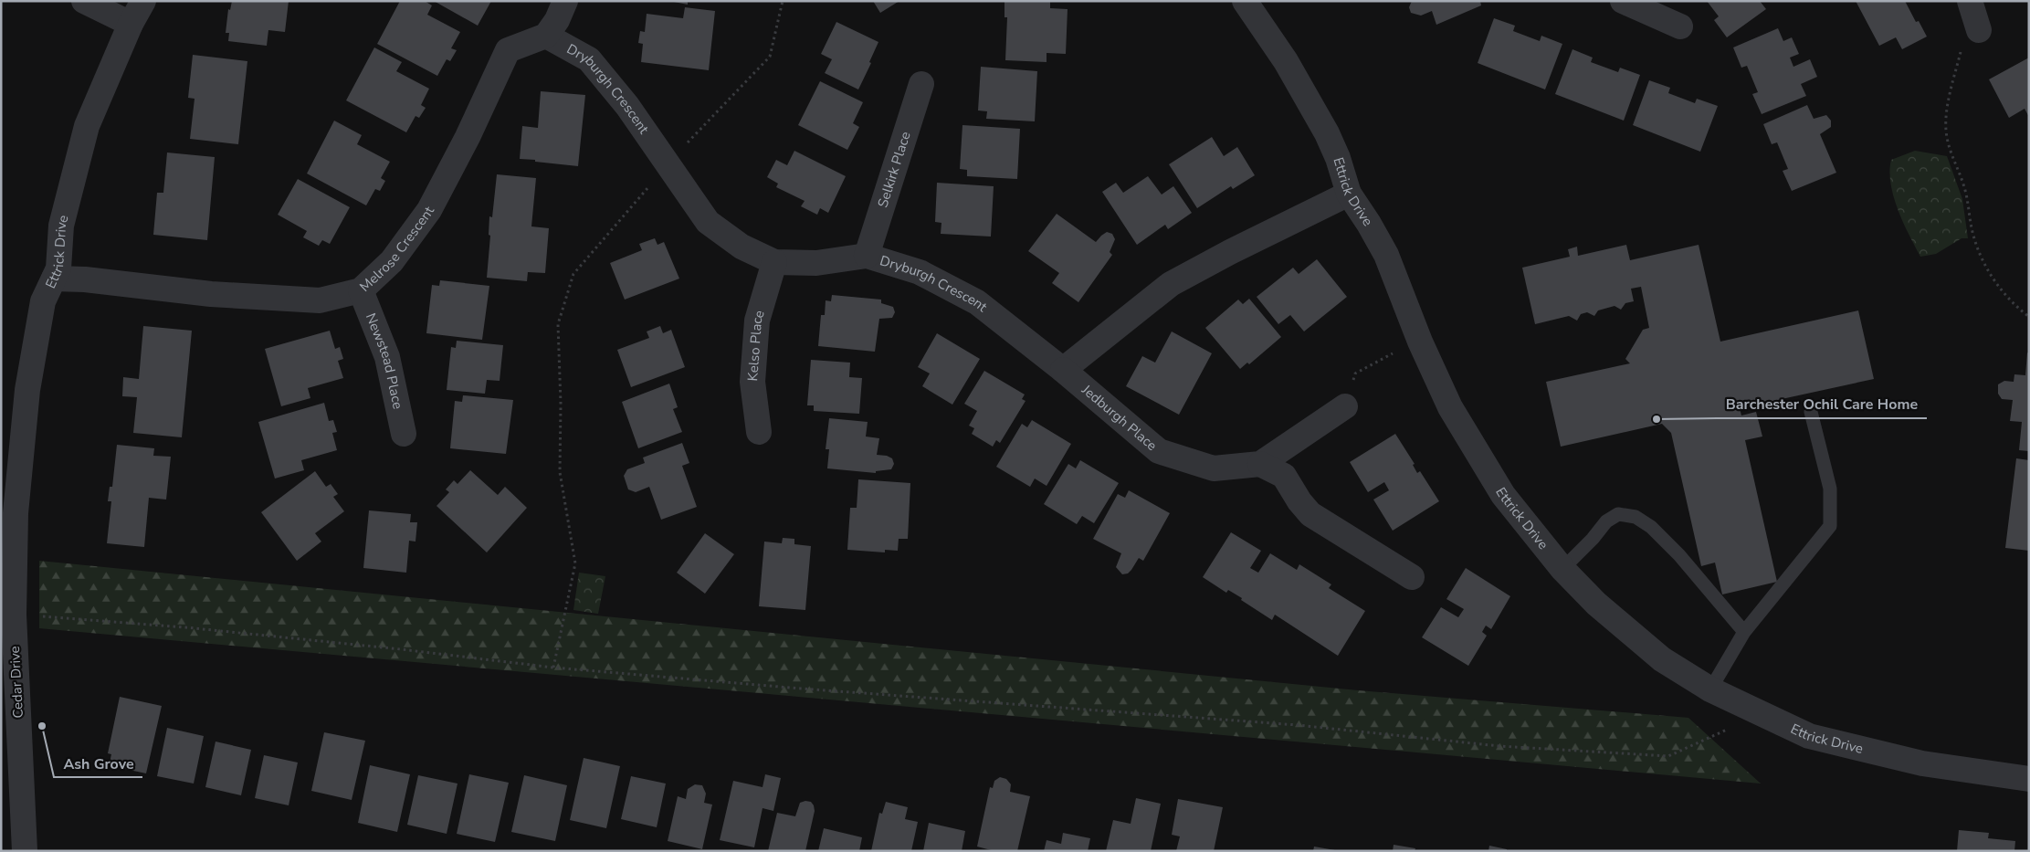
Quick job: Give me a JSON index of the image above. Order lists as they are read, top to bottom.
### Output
{
  "streets": {
    "street": [
      "Dryburgh Crescent",
      "Selkirk Place",
      "Ettrick Drive",
      "Melrose Crescent",
      "Kelso Place",
      "Newstead Place",
      "Jedburgh Place",
      "Cedar Drive"
    ]
  },
  "crossings": [
    ["Dryburgh Crescent", "Selkirk Place"],
    ["Dryburgh Crescent", "Melrose Crescent"],
    ["Dryburgh Crescent", "Kelso Place"],
    ["Dryburgh Crescent", "Jedburgh Place"],
    ["Ettrick Drive", "Melrose Crescent"],
    ["Ettrick Drive", "Cedar Drive"],
    ["Melrose Crescent", "Newstead Place"]
  ],
  "places": ["Barchester Ochil Care Home", "Ash Grove"]
}
